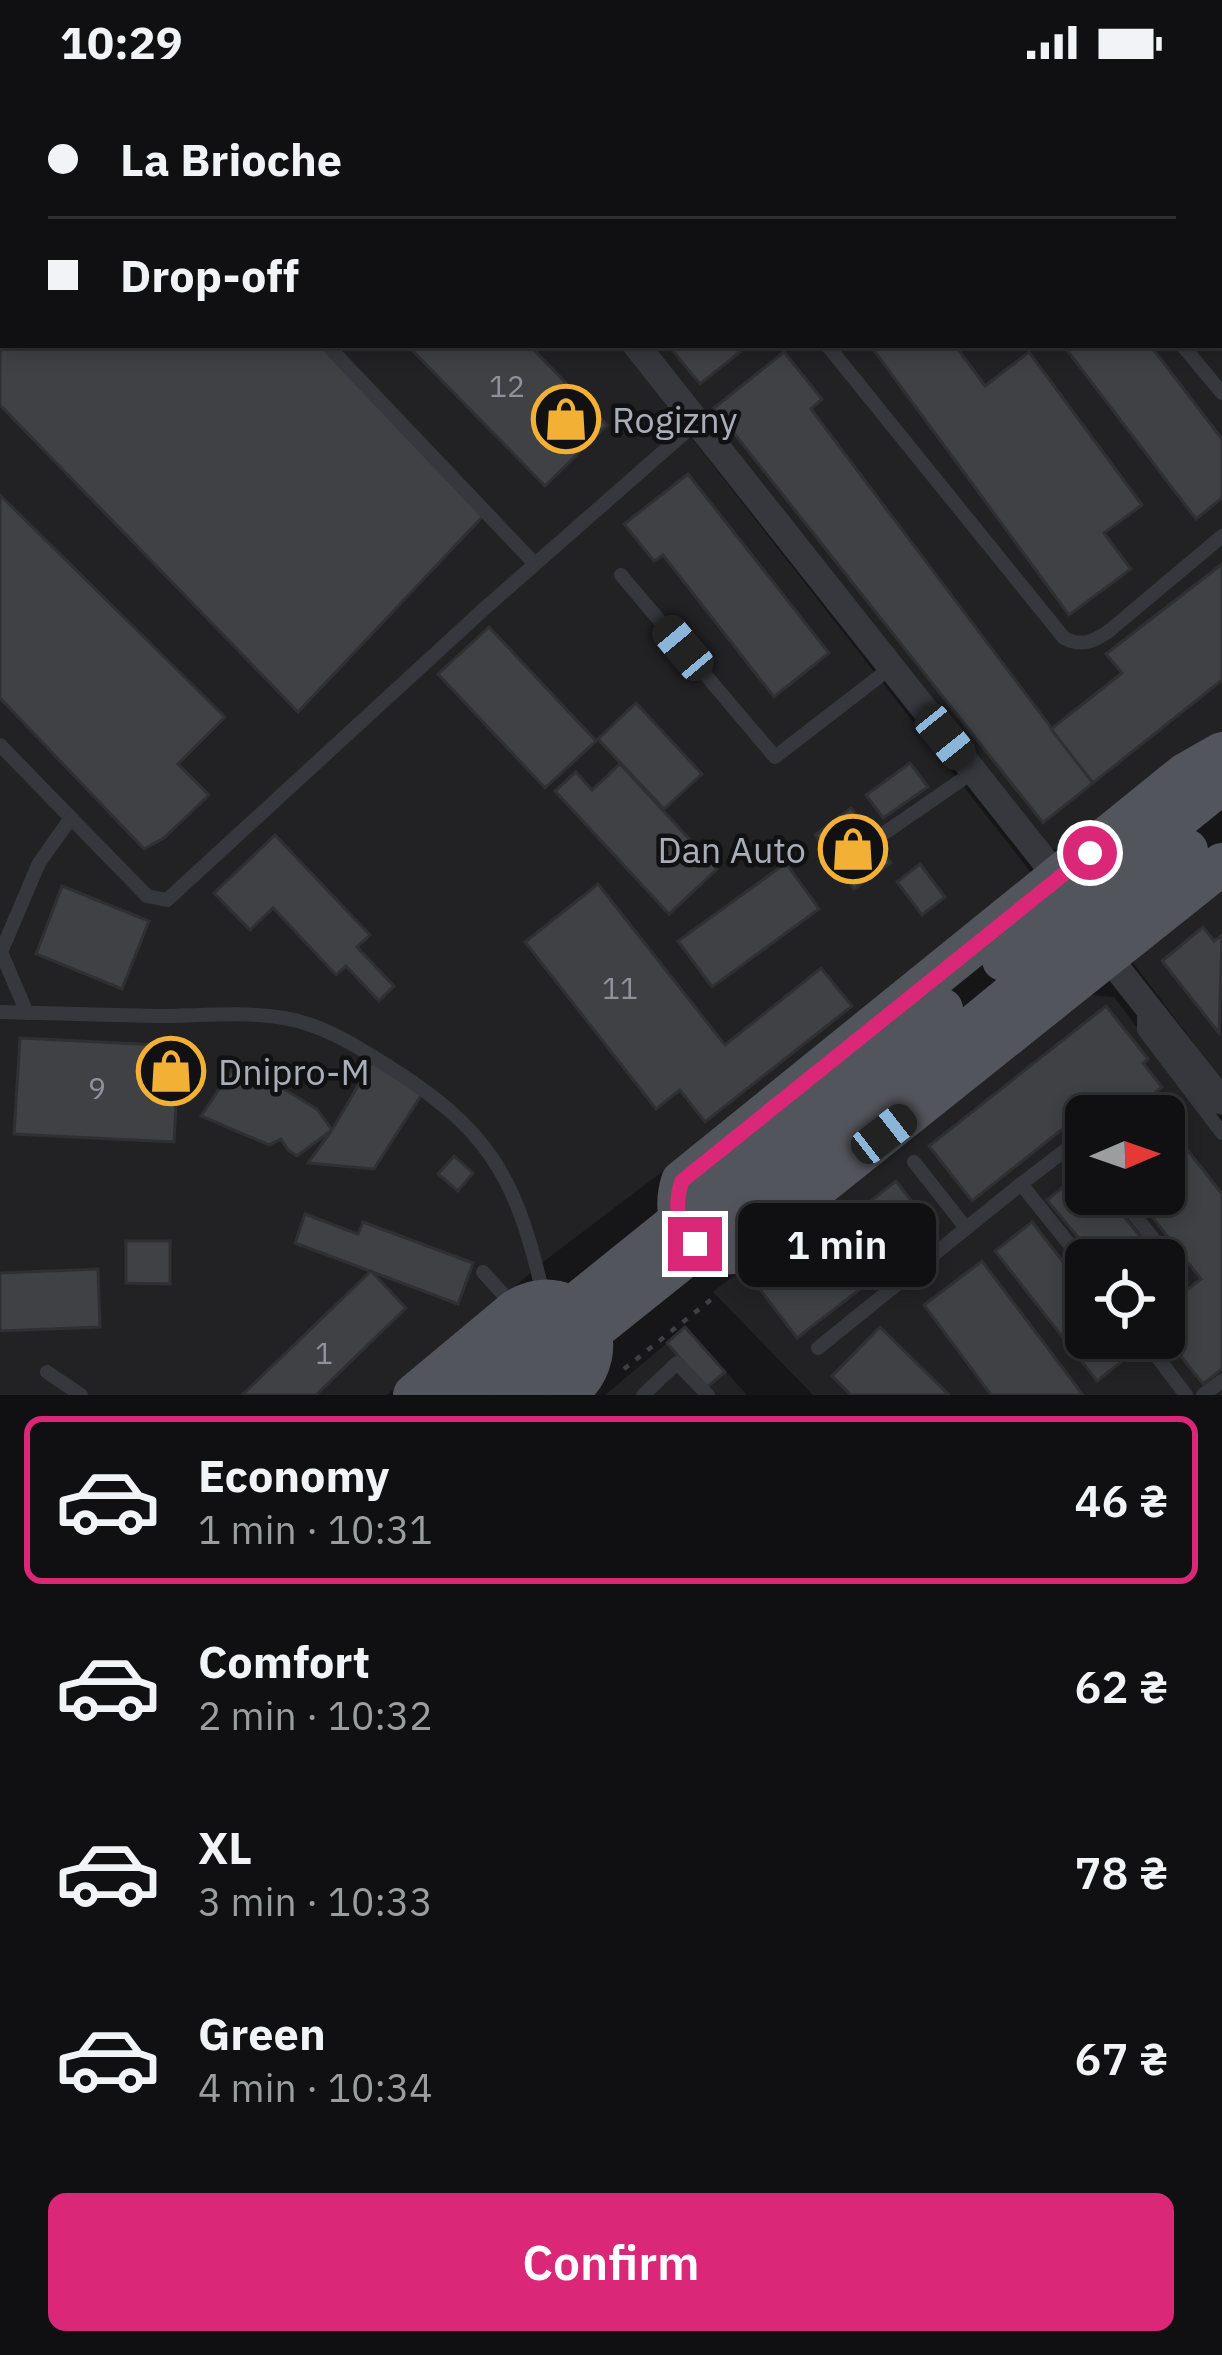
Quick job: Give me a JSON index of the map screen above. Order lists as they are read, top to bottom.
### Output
{
  "places": {
    "shop": ["Rogizny", "Dan Auto", "Dnipro-M"]
  },
  "house_numbers": [
    "12",
    "11",
    "9",
    "1"
  ],
  "north": "right",
  "page": {
    "status": "10:29",
    "banner": ["La Brioche", "Drop-off"],
    "bubble": "1 min",
    "list": [
      {
        "name": "Economy",
        "note": "1 min · 10:31",
        "value": "46 ₴"
      },
      {
        "name": "Comfort",
        "note": "2 min · 10:32",
        "value": "62 ₴"
      },
      {
        "name": "XL",
        "note": "3 min · 10:33",
        "value": "78 ₴"
      },
      {
        "name": "Green",
        "note": "4 min · 10:34",
        "value": "67 ₴"
      }
    ],
    "buttons": "Confirm"
  }
}
